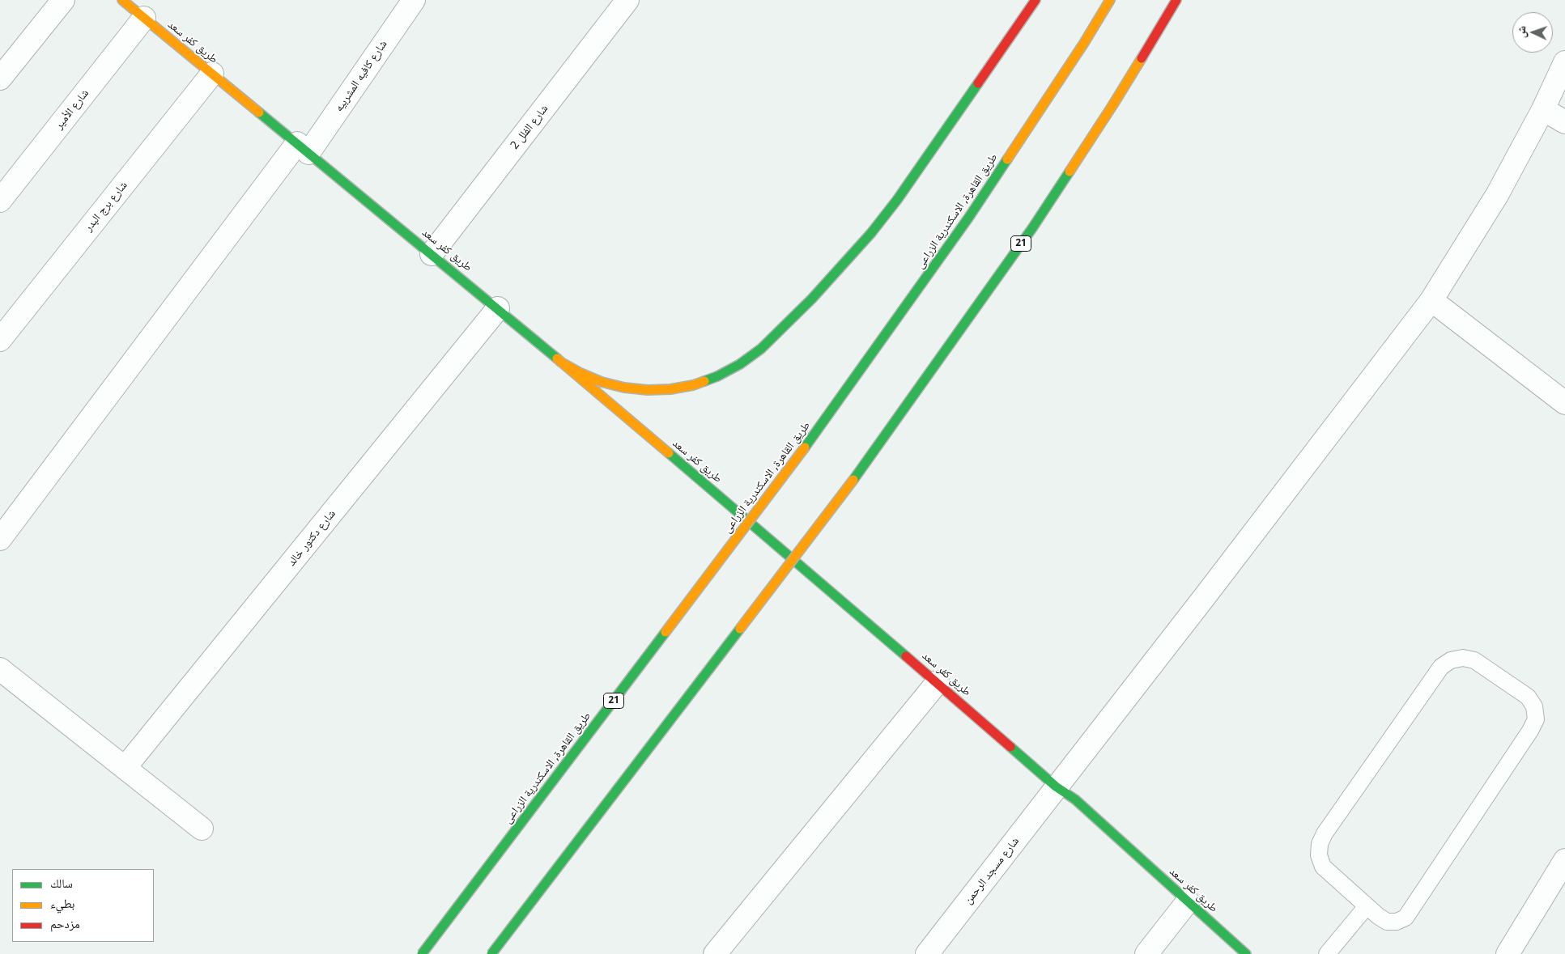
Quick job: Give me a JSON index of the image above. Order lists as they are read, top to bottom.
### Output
{
  "streets": {
    "main road": ["طريق كفر سعد", "طريق القاهرة, الاسكندرية الزراعى", "21"],
    "street": [
      "شارع كافيه المشربيه",
      "شارع الأمير",
      "شارع الفلل 2",
      "شارع برج البدر",
      "شارع دكتور خالد",
      "شارع مسجد الرحمن"
    ]
  },
  "crossings": [
    ["طريق كفر سعد", "شارع كافيه المشربيه"],
    ["طريق كفر سعد", "شارع الأمير"],
    ["طريق كفر سعد", "شارع الفلل 2"],
    ["طريق كفر سعد", "شارع برج البدر"],
    ["طريق كفر سعد", "شارع دكتور خالد"],
    ["طريق كفر سعد", "شارع مسجد الرحمن"]
  ],
  "legend": ["سالك", "بطيء", "مزدحم"],
  "north": "left"
}
